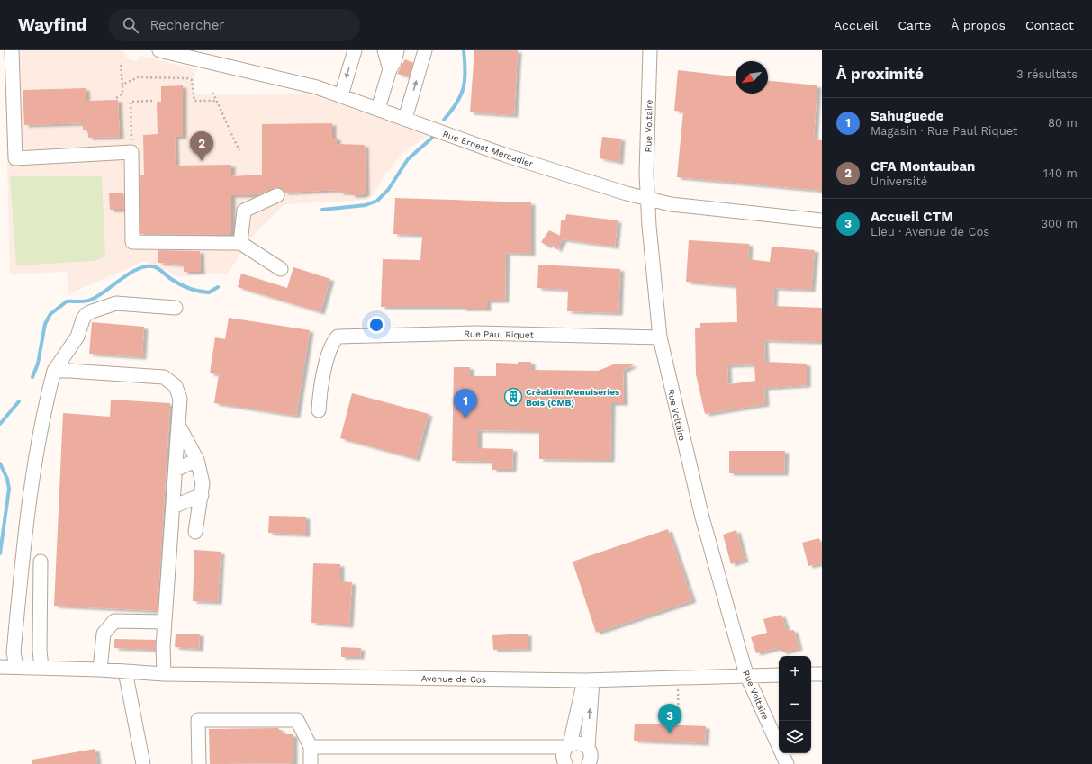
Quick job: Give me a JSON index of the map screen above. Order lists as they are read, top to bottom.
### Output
{
  "streets": {
    "street": [
      "Rue Voltaire",
      "Rue Ernest Mercadier",
      "Rue Paul Riquet",
      "Avenue de Cos"
    ]
  },
  "crossings": [
    ["Rue Voltaire", "Rue Ernest Mercadier"],
    ["Rue Voltaire", "Rue Paul Riquet"],
    ["Rue Voltaire", "Avenue de Cos"]
  ],
  "places": {
    "building": ["Création Menuiseries Bois (CMB)"]
  },
  "north": "bottom left",
  "page": {
    "header": "Wayfind",
    "search": "Rechercher",
    "nav": [
      "Accueil",
      "Carte",
      "À propos",
      "Contact"
    ],
    "heading": ["À proximité", "3 résultats"],
    "list": [
      {
        "mark": "1",
        "name": "Sahuguede",
        "note": "Magasin · Rue Paul Riquet",
        "value": "80 m"
      },
      {
        "mark": "2",
        "name": "CFA Montauban",
        "note": "Université",
        "value": "140 m"
      },
      {
        "mark": "3",
        "name": "Accueil CTM",
        "note": "Lieu · Avenue de Cos",
        "value": "300 m"
      }
    ],
    "pins": ["2", "1", "3"],
    "map_buttons": ["+", "−"]
  }
}
